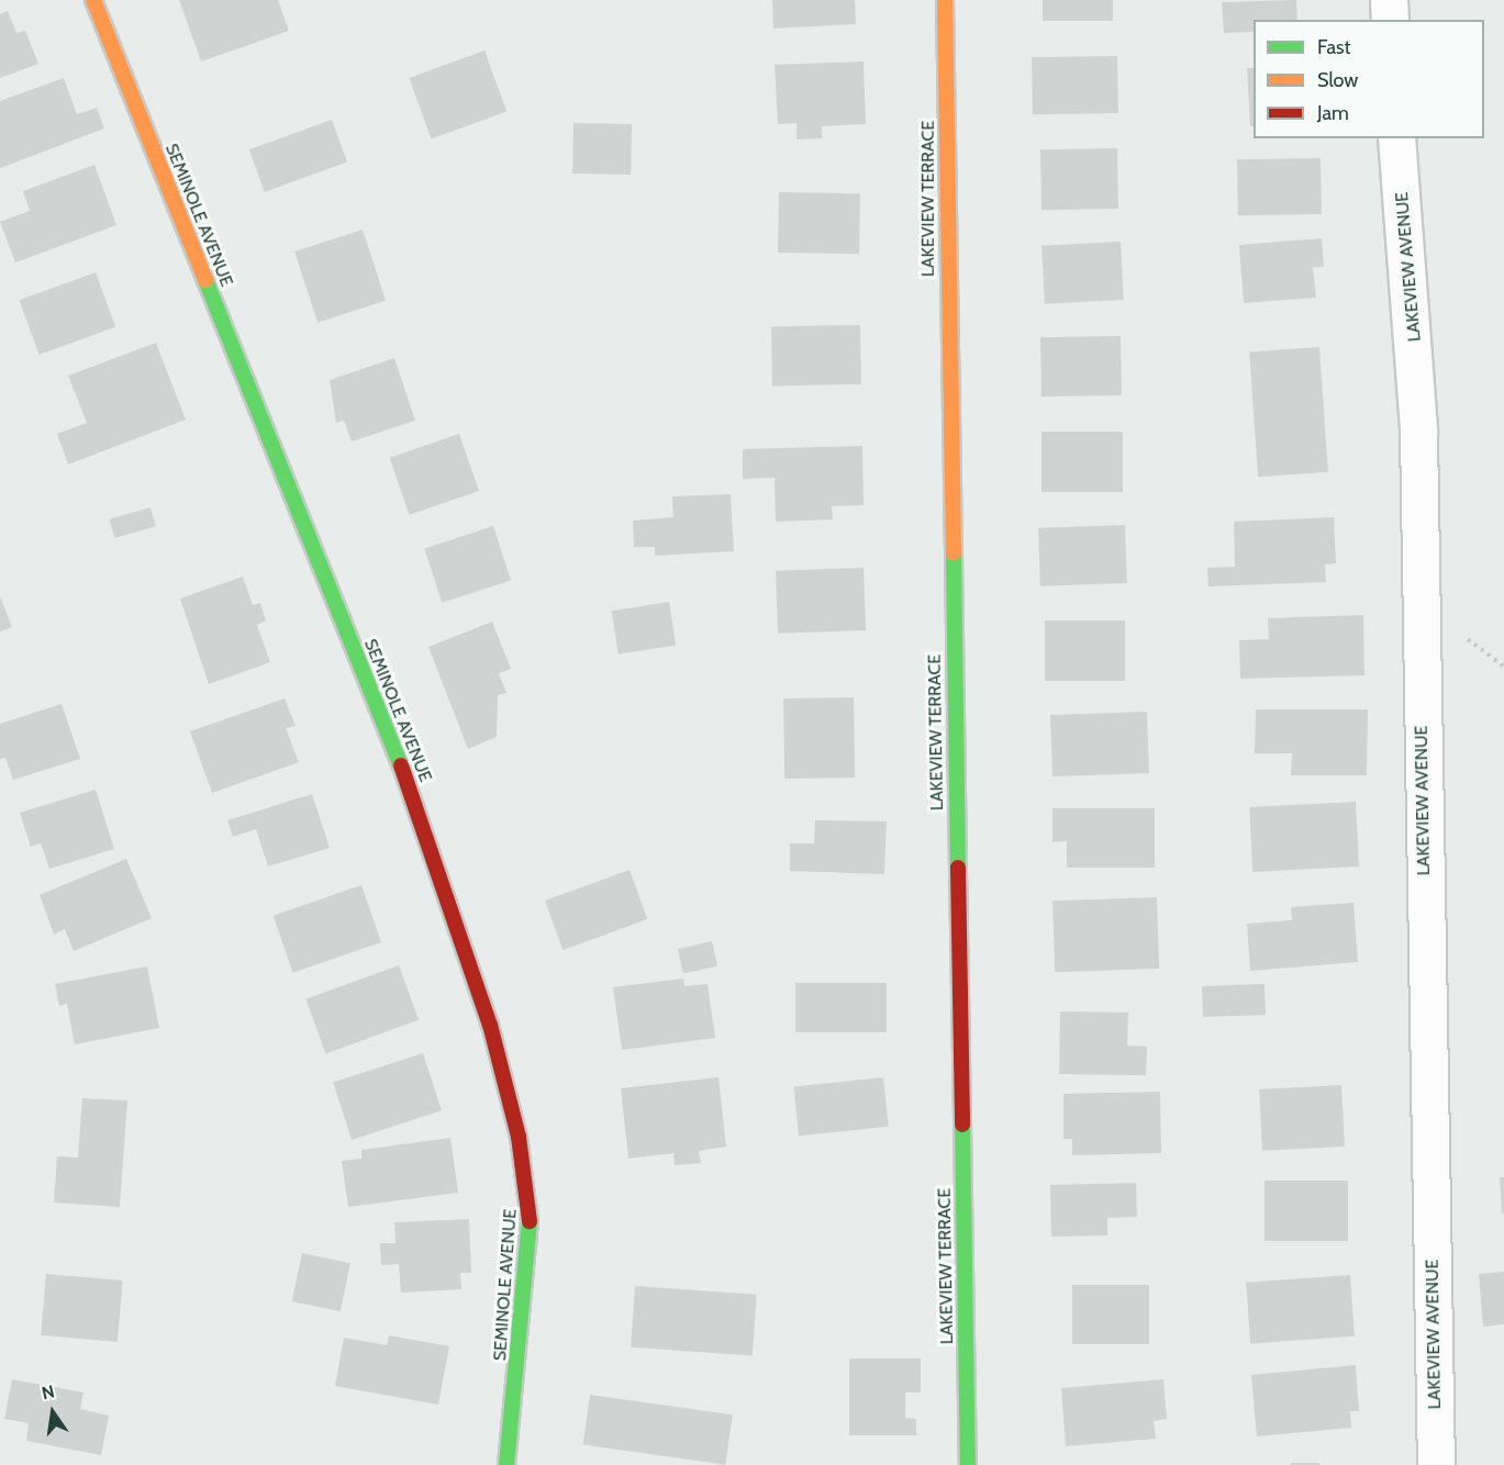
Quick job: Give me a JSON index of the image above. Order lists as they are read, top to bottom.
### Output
{
  "streets": {
    "street": ["LAKEVIEW TERRACE", "SEMINOLE AVENUE", "LAKEVIEW AVENUE"]
  },
  "legend": ["Fast", "Slow", "Jam"],
  "north": "top"
}
